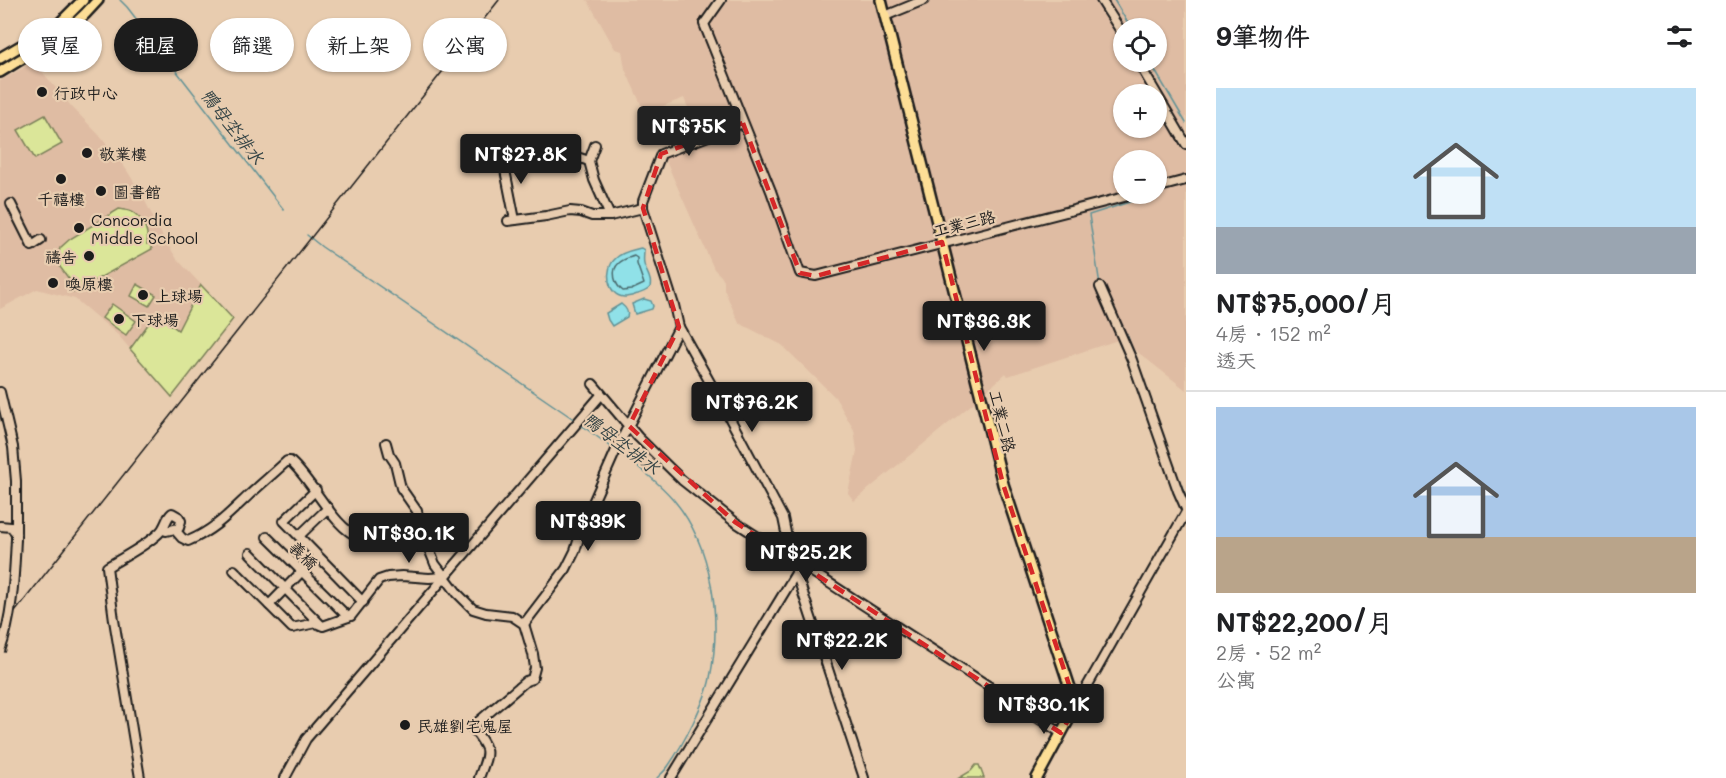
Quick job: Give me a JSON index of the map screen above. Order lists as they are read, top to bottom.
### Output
{
  "streets": {
    "main road": ["工業二路"],
    "street": ["工業三路", "義橋"]
  },
  "crossings": [
    ["工業三路", "工業二路"]
  ],
  "water": ["鴨母坔排水"],
  "places": [
    "行政中心",
    "敬業樓",
    "千禧樓",
    "圖書館",
    "Concordia Middle School",
    "禱告",
    "喚原樓",
    "上球場",
    "下球場",
    "民雄劉宅鬼屋"
  ],
  "page": {
    "heading": "9筆物件",
    "map_buttons": ["+", "−"],
    "chip": [
      "買屋",
      "租屋",
      "篩選",
      "新上架",
      "公寓"
    ],
    "list": [
      {
        "name": "NT$75,000/月",
        "note": "4房 · 152 m² · 透天"
      },
      {
        "name": "NT$22,200/月",
        "note": "2房 · 52 m² · 公寓"
      }
    ],
    "price": [
      "NT$75K",
      "NT$27.8K",
      "NT$36.3K",
      "NT$76.2K",
      "NT$39K",
      "NT$30.1K",
      "NT$25.2K",
      "NT$22.2K",
      "NT$30.1K"
    ]
  }
}
